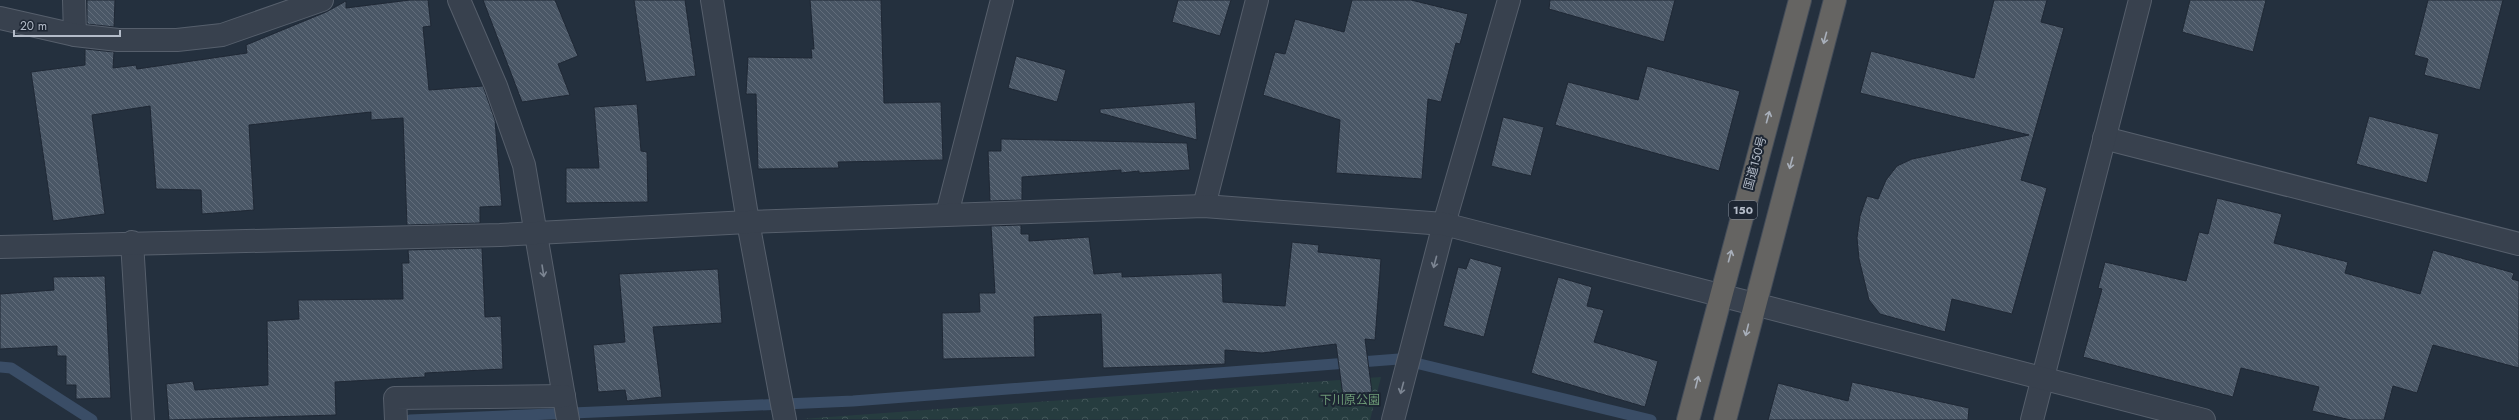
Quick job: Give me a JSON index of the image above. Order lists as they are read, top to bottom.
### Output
{
  "streets": {
    "highway": ["国道150号", "150"]
  },
  "parks": ["下川原公園"],
  "scale_bar": "20 m"
}
